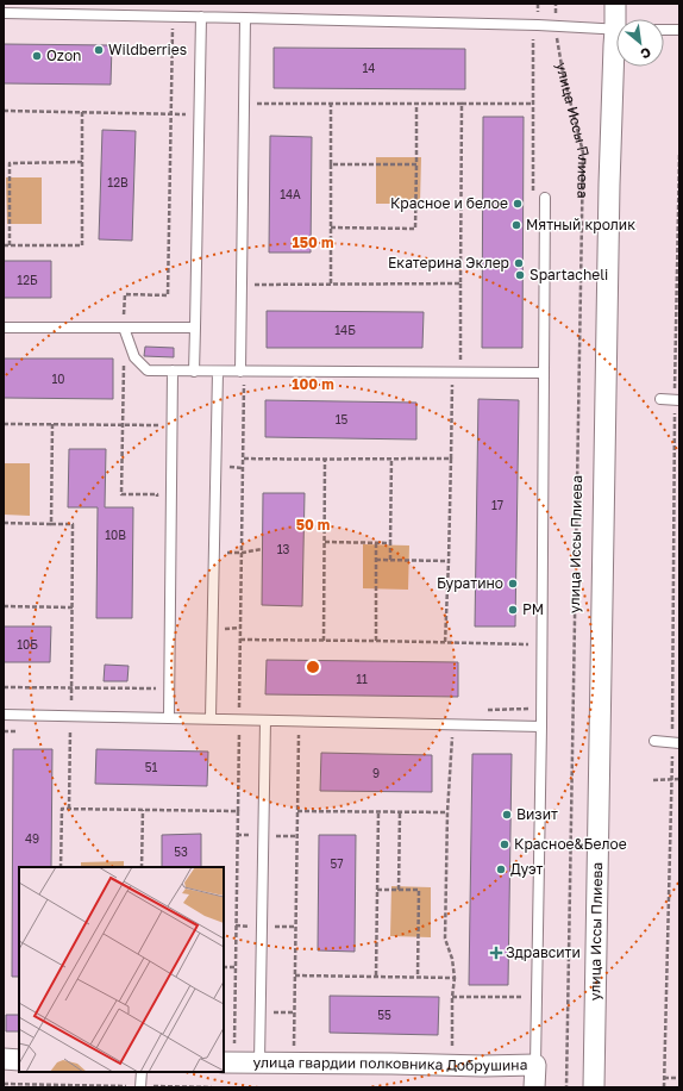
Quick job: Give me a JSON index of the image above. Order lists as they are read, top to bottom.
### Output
{
  "streets": {
    "street": ["улица Иссы Плиева", "улица гвардии полковника Добрушина"]
  },
  "places": {
    "other": [
      "Wildberries",
      "Ozon",
      "Красное и белое",
      "Мятный кролик",
      "Екатерина Эклер",
      "Spartacheli",
      "Буратино",
      "PM",
      "Визит",
      "Красное&Белое",
      "Дуэт"
    ],
    "health": ["Здравсити"]
  },
  "house_numbers": [
    "14",
    "12В",
    "14А",
    "12Б",
    "14Б",
    "10",
    "15",
    "17",
    "10В",
    "13",
    "10Б",
    "11",
    "51",
    "9",
    "49",
    "53",
    "57",
    "55"
  ],
  "north": "bottom right",
  "rings": ["150 m", "100 m", "50 m"]
}
